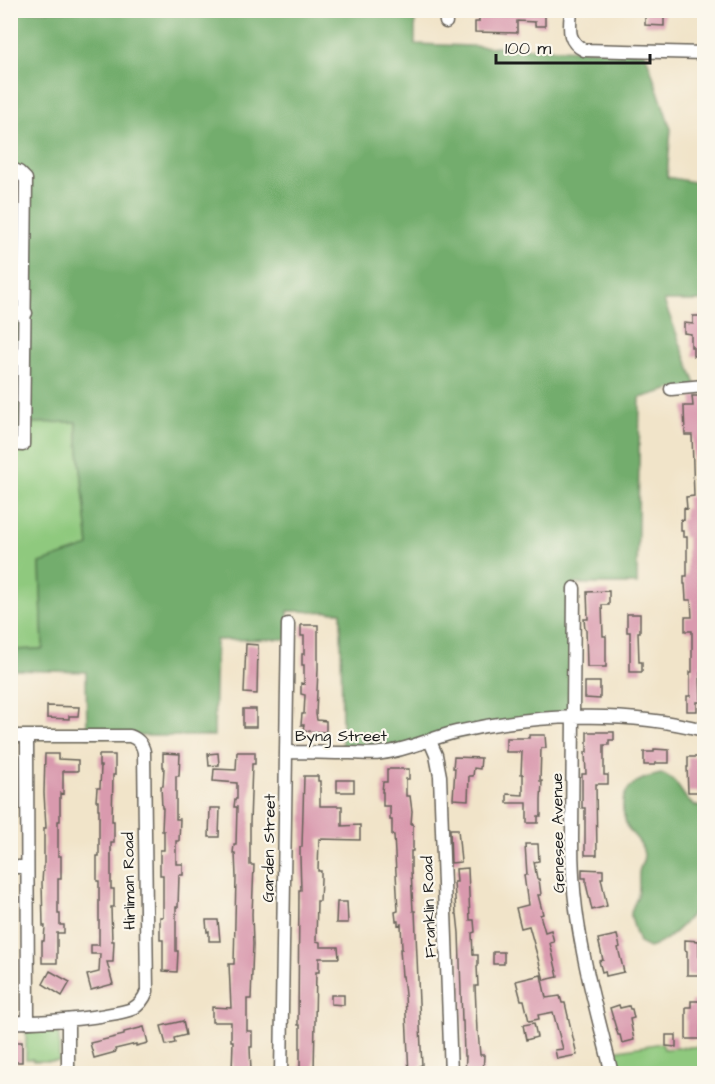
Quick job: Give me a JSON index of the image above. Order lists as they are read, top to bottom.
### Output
{
  "streets": {
    "street": [
      "Byng Street",
      "Genesee Avenue",
      "Garden Street",
      "Hirliman Road",
      "Franklin Road"
    ]
  },
  "crossings": [
    ["Byng Street", "Genesee Avenue"],
    ["Byng Street", "Garden Street"],
    ["Byng Street", "Franklin Road"]
  ],
  "scale_bar": "100 m"
}
